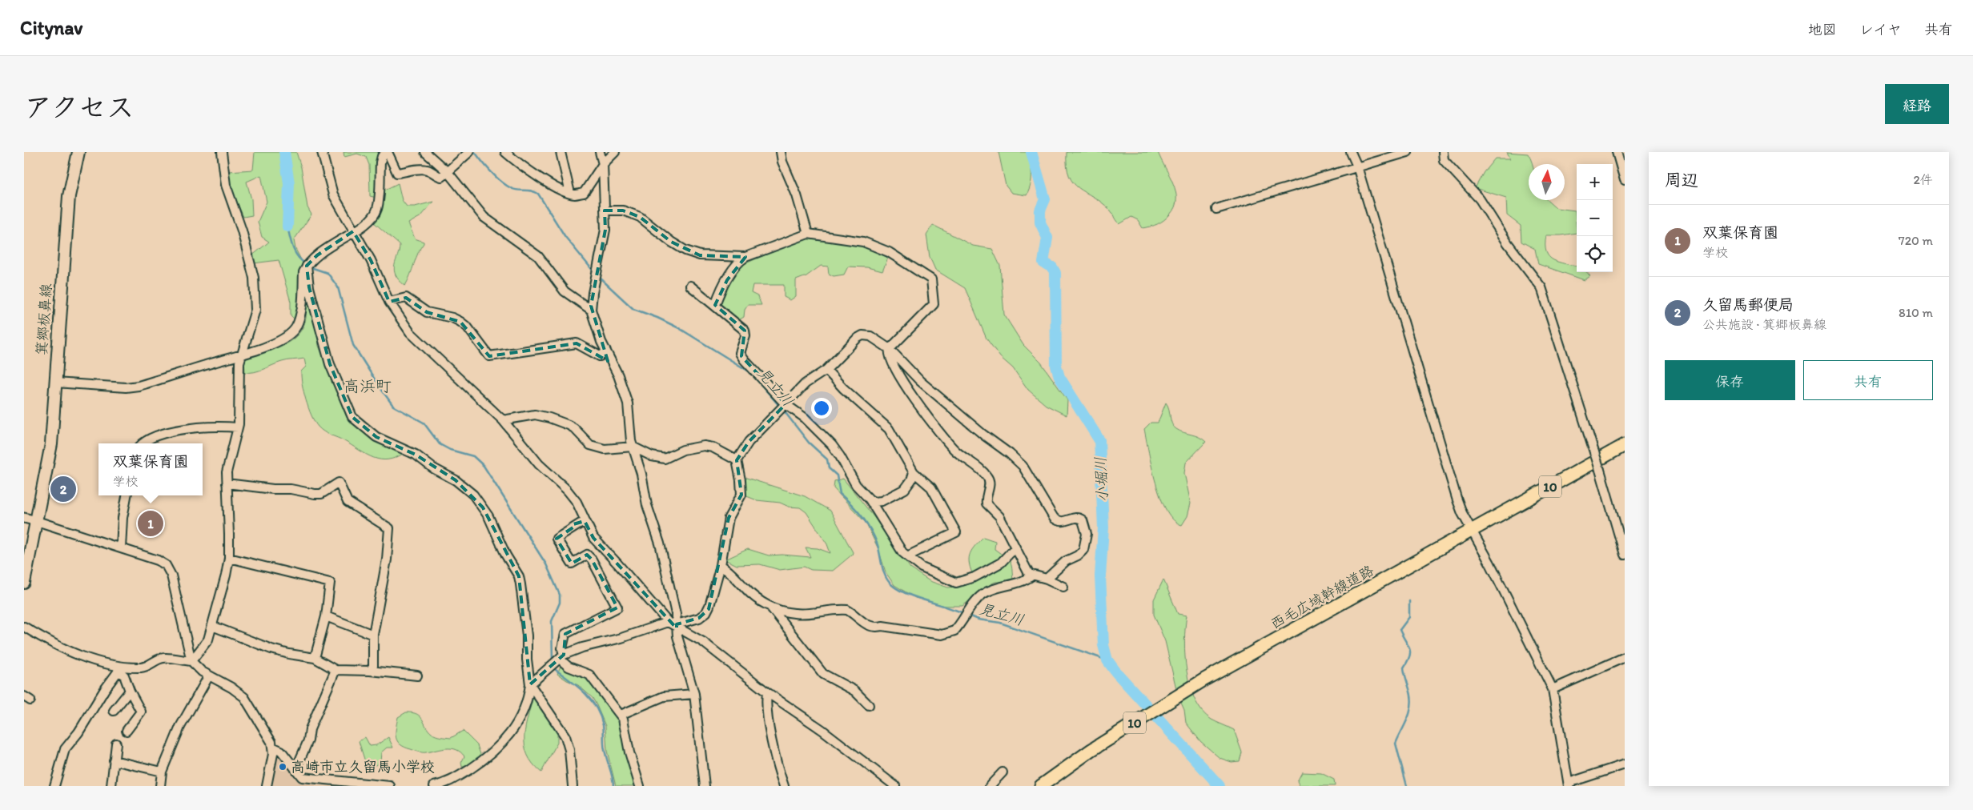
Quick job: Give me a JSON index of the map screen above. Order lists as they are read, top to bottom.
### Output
{
  "streets": {
    "main road": ["箕郷板鼻線", "10", "西毛広域幹線道路"]
  },
  "districts": ["高浜町"],
  "water": ["見立川", "小堀川"],
  "places": ["高崎市立久留馬小学校"],
  "north": "top",
  "page": {
    "header": "Citynav",
    "nav": ["地図", "レイヤ", "共有"],
    "title": "アクセス",
    "buttons": [
      "経路",
      ["保存", "共有"]
    ],
    "heading": ["周辺", "2件"],
    "map_buttons": ["+", "−"],
    "list": [
      {
        "mark": "1",
        "name": "双葉保育園",
        "note": "学校",
        "value": "720 m"
      },
      {
        "mark": "2",
        "name": "久留馬郵便局",
        "note": "公共施設 · 箕郷板鼻線",
        "value": "810 m"
      }
    ],
    "popup": ["双葉保育園", "学校"],
    "pins": ["2", "1"]
  }
}
